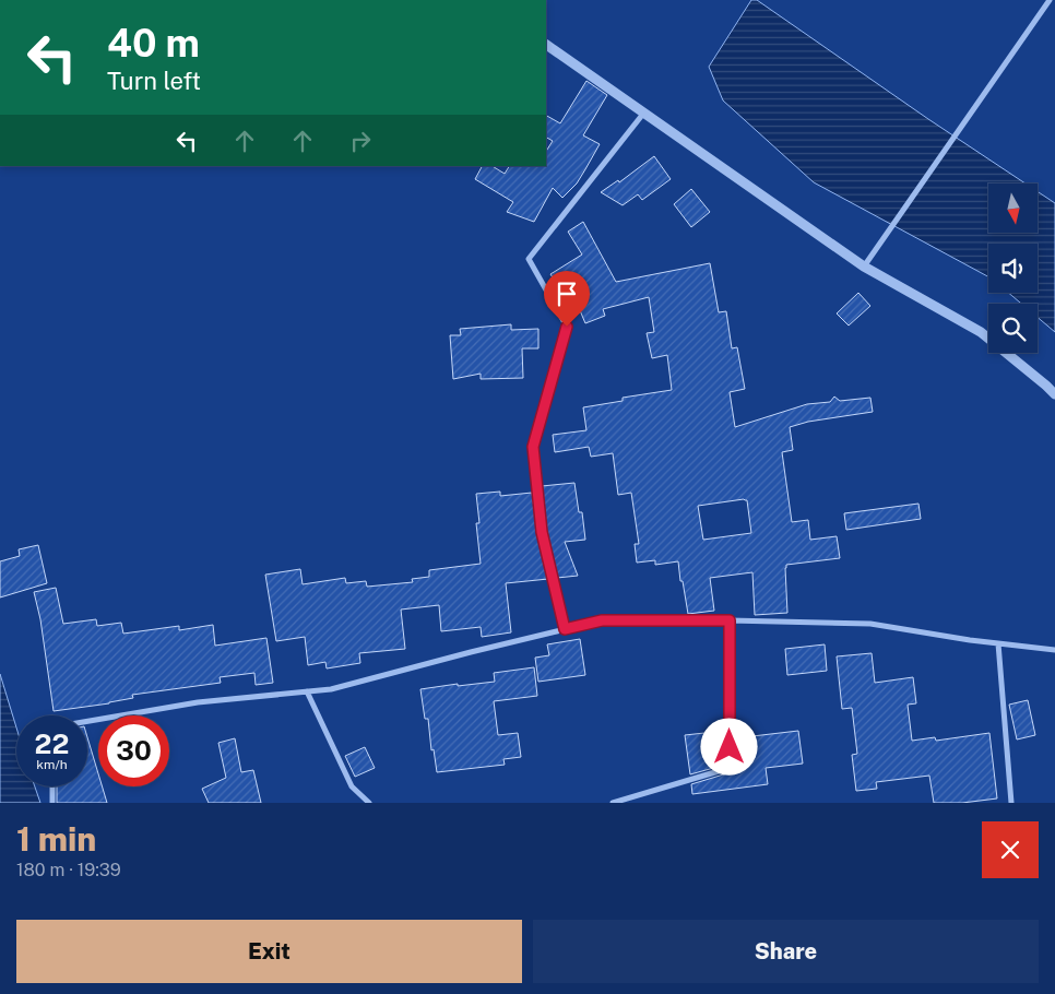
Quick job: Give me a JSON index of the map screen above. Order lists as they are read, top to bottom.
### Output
{
  "north": "bottom",
  "page": {
    "turn": ["40 m", "Turn left"],
    "speed": "22 km/h",
    "limit": "30",
    "heading": ["1 min", "180 m · 19:39"],
    "buttons": ["Exit", "Share"]
  }
}
